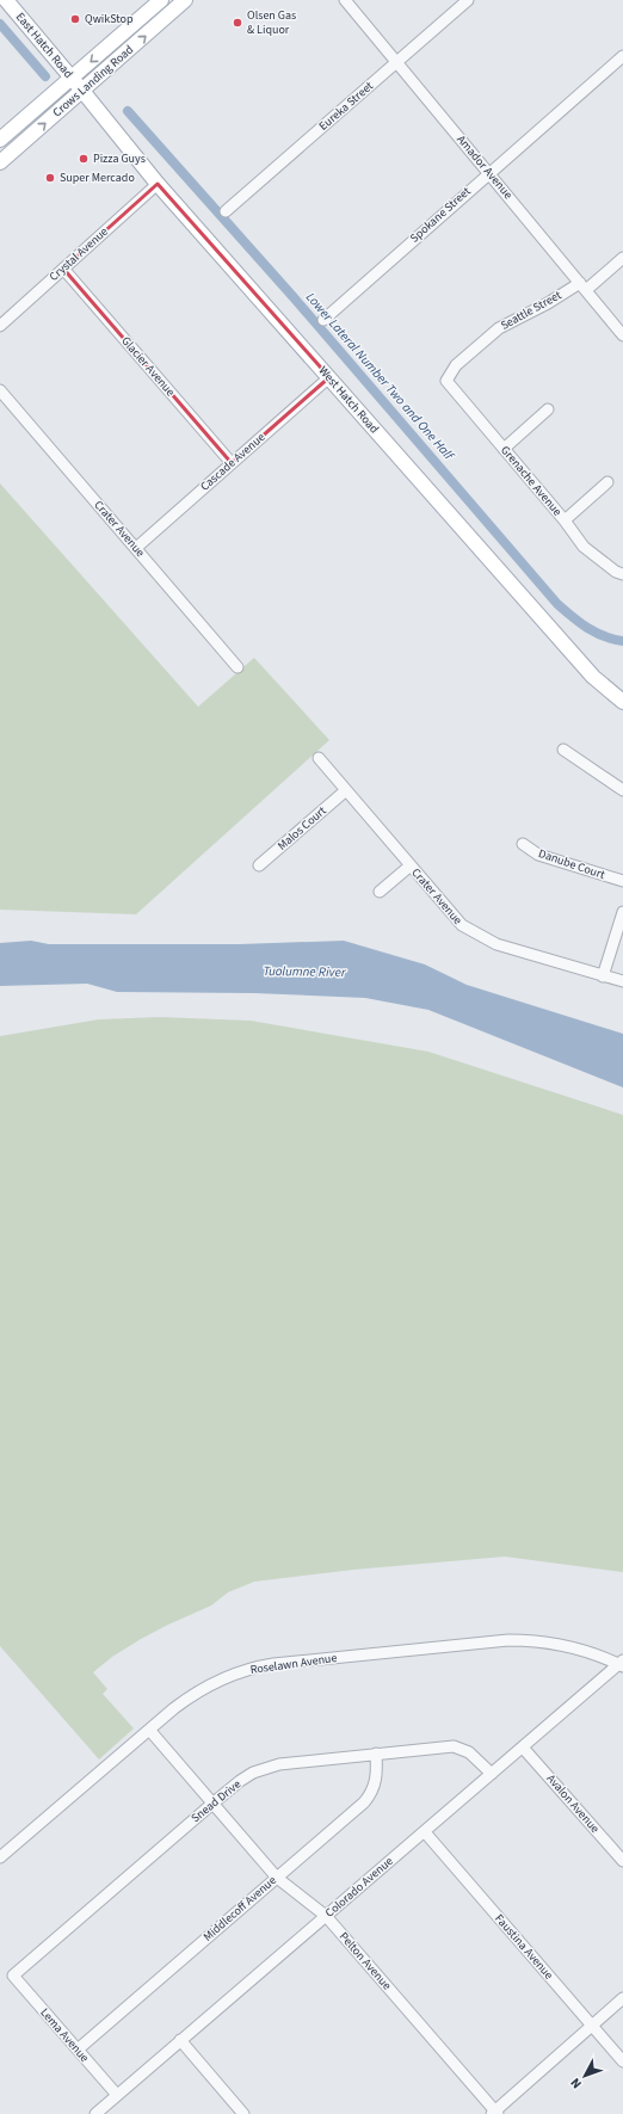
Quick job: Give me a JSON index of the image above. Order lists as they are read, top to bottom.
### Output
{
  "streets": {
    "main road": ["East Hatch Road", "Crows Landing Road", "West Hatch Road"],
    "street": [
      "Eureka Street",
      "Amador Avenue",
      "Spokane Street",
      "Crystal Avenue",
      "Seattle Street",
      "Glacier Avenue",
      "Cascade Avenue",
      "Grenache Avenue",
      "Crater Avenue",
      "Malos Court",
      "Danube Court",
      "Roselawn Avenue",
      "Snead Drive",
      "Avalon Avenue",
      "Colorado Avenue",
      "Middlecoff Avenue",
      "Faustina Avenue",
      "Pelton Avenue",
      "Lema Avenue"
    ]
  },
  "crossings": [
    ["East Hatch Road", "Crows Landing Road"],
    ["East Hatch Road", "West Hatch Road"],
    ["Crows Landing Road", "West Hatch Road"],
    ["Eureka Street", "Amador Avenue"],
    ["Amador Avenue", "Spokane Street"],
    ["Amador Avenue", "Seattle Street"],
    ["Crystal Avenue", "Glacier Avenue"],
    ["Crystal Avenue", "West Hatch Road"],
    ["Seattle Street", "Grenache Avenue"],
    ["Glacier Avenue", "Cascade Avenue"],
    ["West Hatch Road", "Cascade Avenue"],
    ["Cascade Avenue", "Crater Avenue"],
    ["Crater Avenue", "Malos Court"],
    ["Roselawn Avenue", "Colorado Avenue"],
    ["Roselawn Avenue", "Pelton Avenue"],
    ["Snead Drive", "Colorado Avenue"],
    ["Snead Drive", "Middlecoff Avenue"],
    ["Snead Drive", "Pelton Avenue"],
    ["Snead Drive", "Lema Avenue"],
    ["Avalon Avenue", "Colorado Avenue"],
    ["Colorado Avenue", "Faustina Avenue"],
    ["Colorado Avenue", "Pelton Avenue"],
    ["Colorado Avenue", "Lema Avenue"],
    ["Middlecoff Avenue", "Pelton Avenue"],
    ["Middlecoff Avenue", "Lema Avenue"]
  ],
  "water": ["Lower Lateral Number Two and One Half", "Tuolumne River"],
  "places": [
    "QwikStop",
    "Olsen Gas & Liquor",
    "Pizza Guys",
    "Super Mercado"
  ],
  "north": "bottom left"
}
